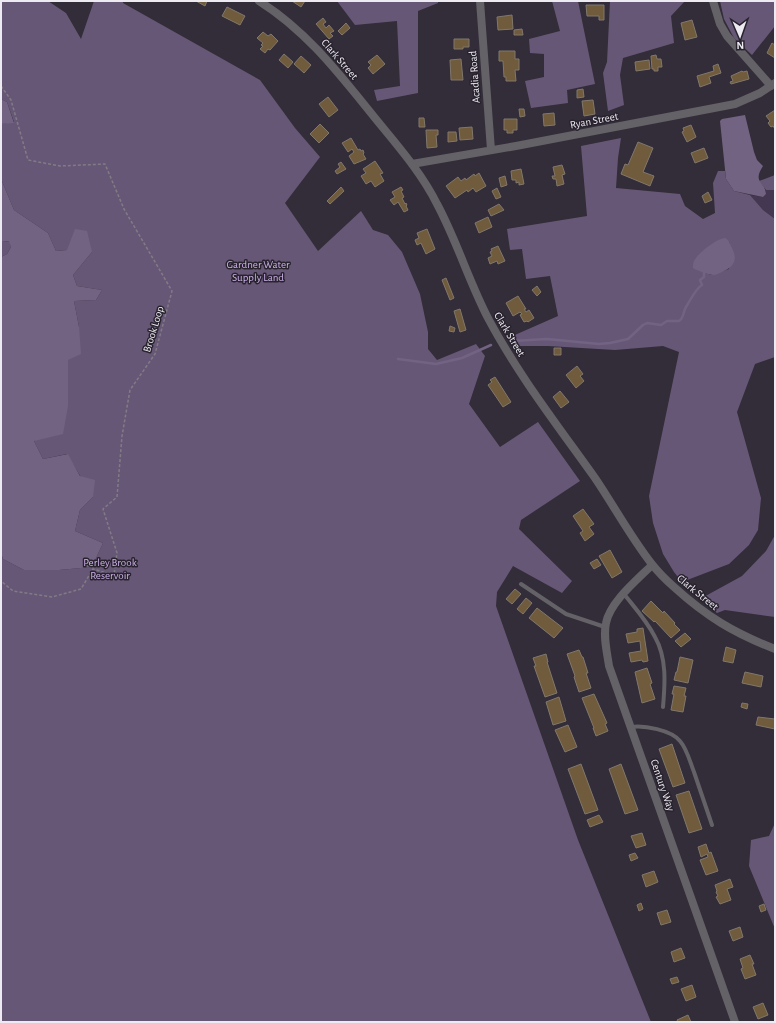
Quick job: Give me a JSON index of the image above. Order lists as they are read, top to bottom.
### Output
{
  "streets": {
    "street": [
      "Clark Street",
      "Acadia Road",
      "Ryan Street",
      "Century Way"
    ],
    "path": ["Brook Loop"]
  },
  "crossings": [
    ["Clark Street", "Ryan Street"],
    ["Clark Street", "Century Way"],
    ["Acadia Road", "Ryan Street"]
  ],
  "parks": ["Gardner Water Supply Land", "Perley Brook Reservoir"],
  "north": "bottom"
}
